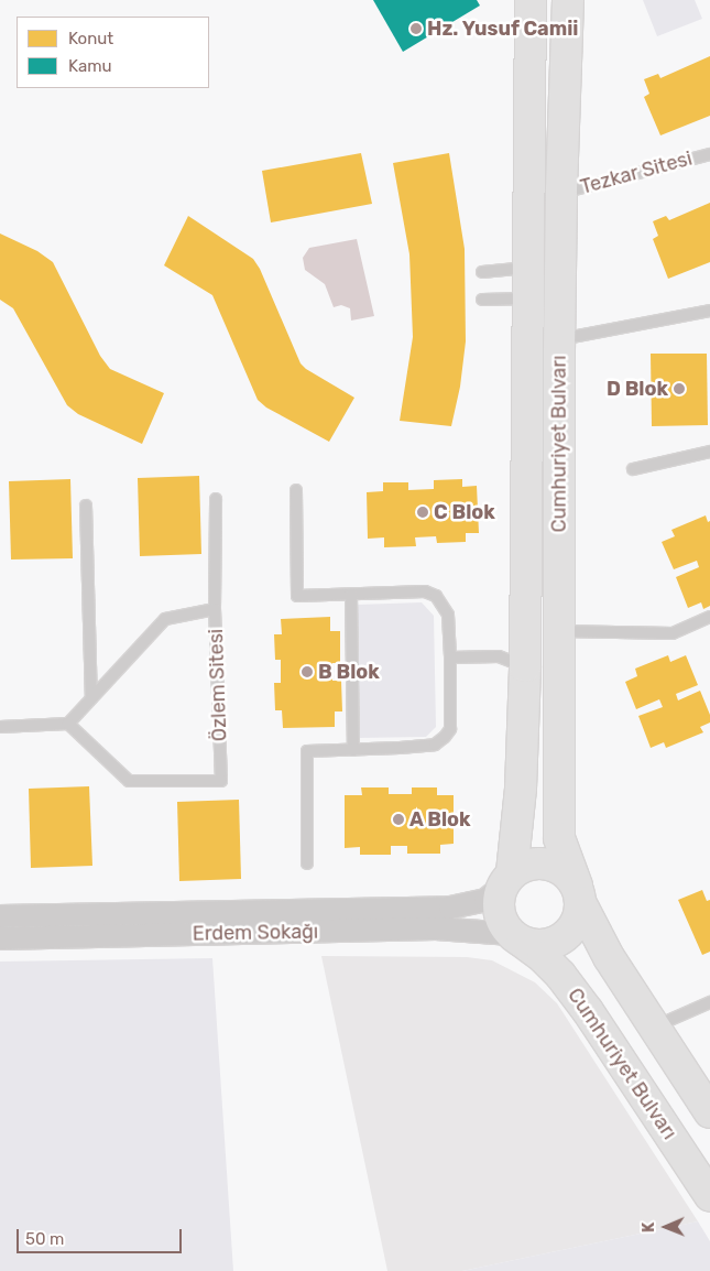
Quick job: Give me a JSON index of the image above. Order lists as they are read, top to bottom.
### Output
{
  "streets": {
    "street": ["Cumhuriyet Bulvarı", "Erdem Sokağı"],
    "lane": ["Tezkar Sitesi", "Özlem Sitesi"]
  },
  "crossings": [
    ["Tezkar Sitesi", "Cumhuriyet Bulvarı"],
    ["Cumhuriyet Bulvarı", "Erdem Sokağı"]
  ],
  "places": [
    "Hz. Yusuf Camii",
    "D Blok",
    "C Blok",
    "B Blok",
    "A Blok"
  ],
  "legend": ["Konut", "Kamu"],
  "scale_bar": "50 m",
  "north": "left"
}
